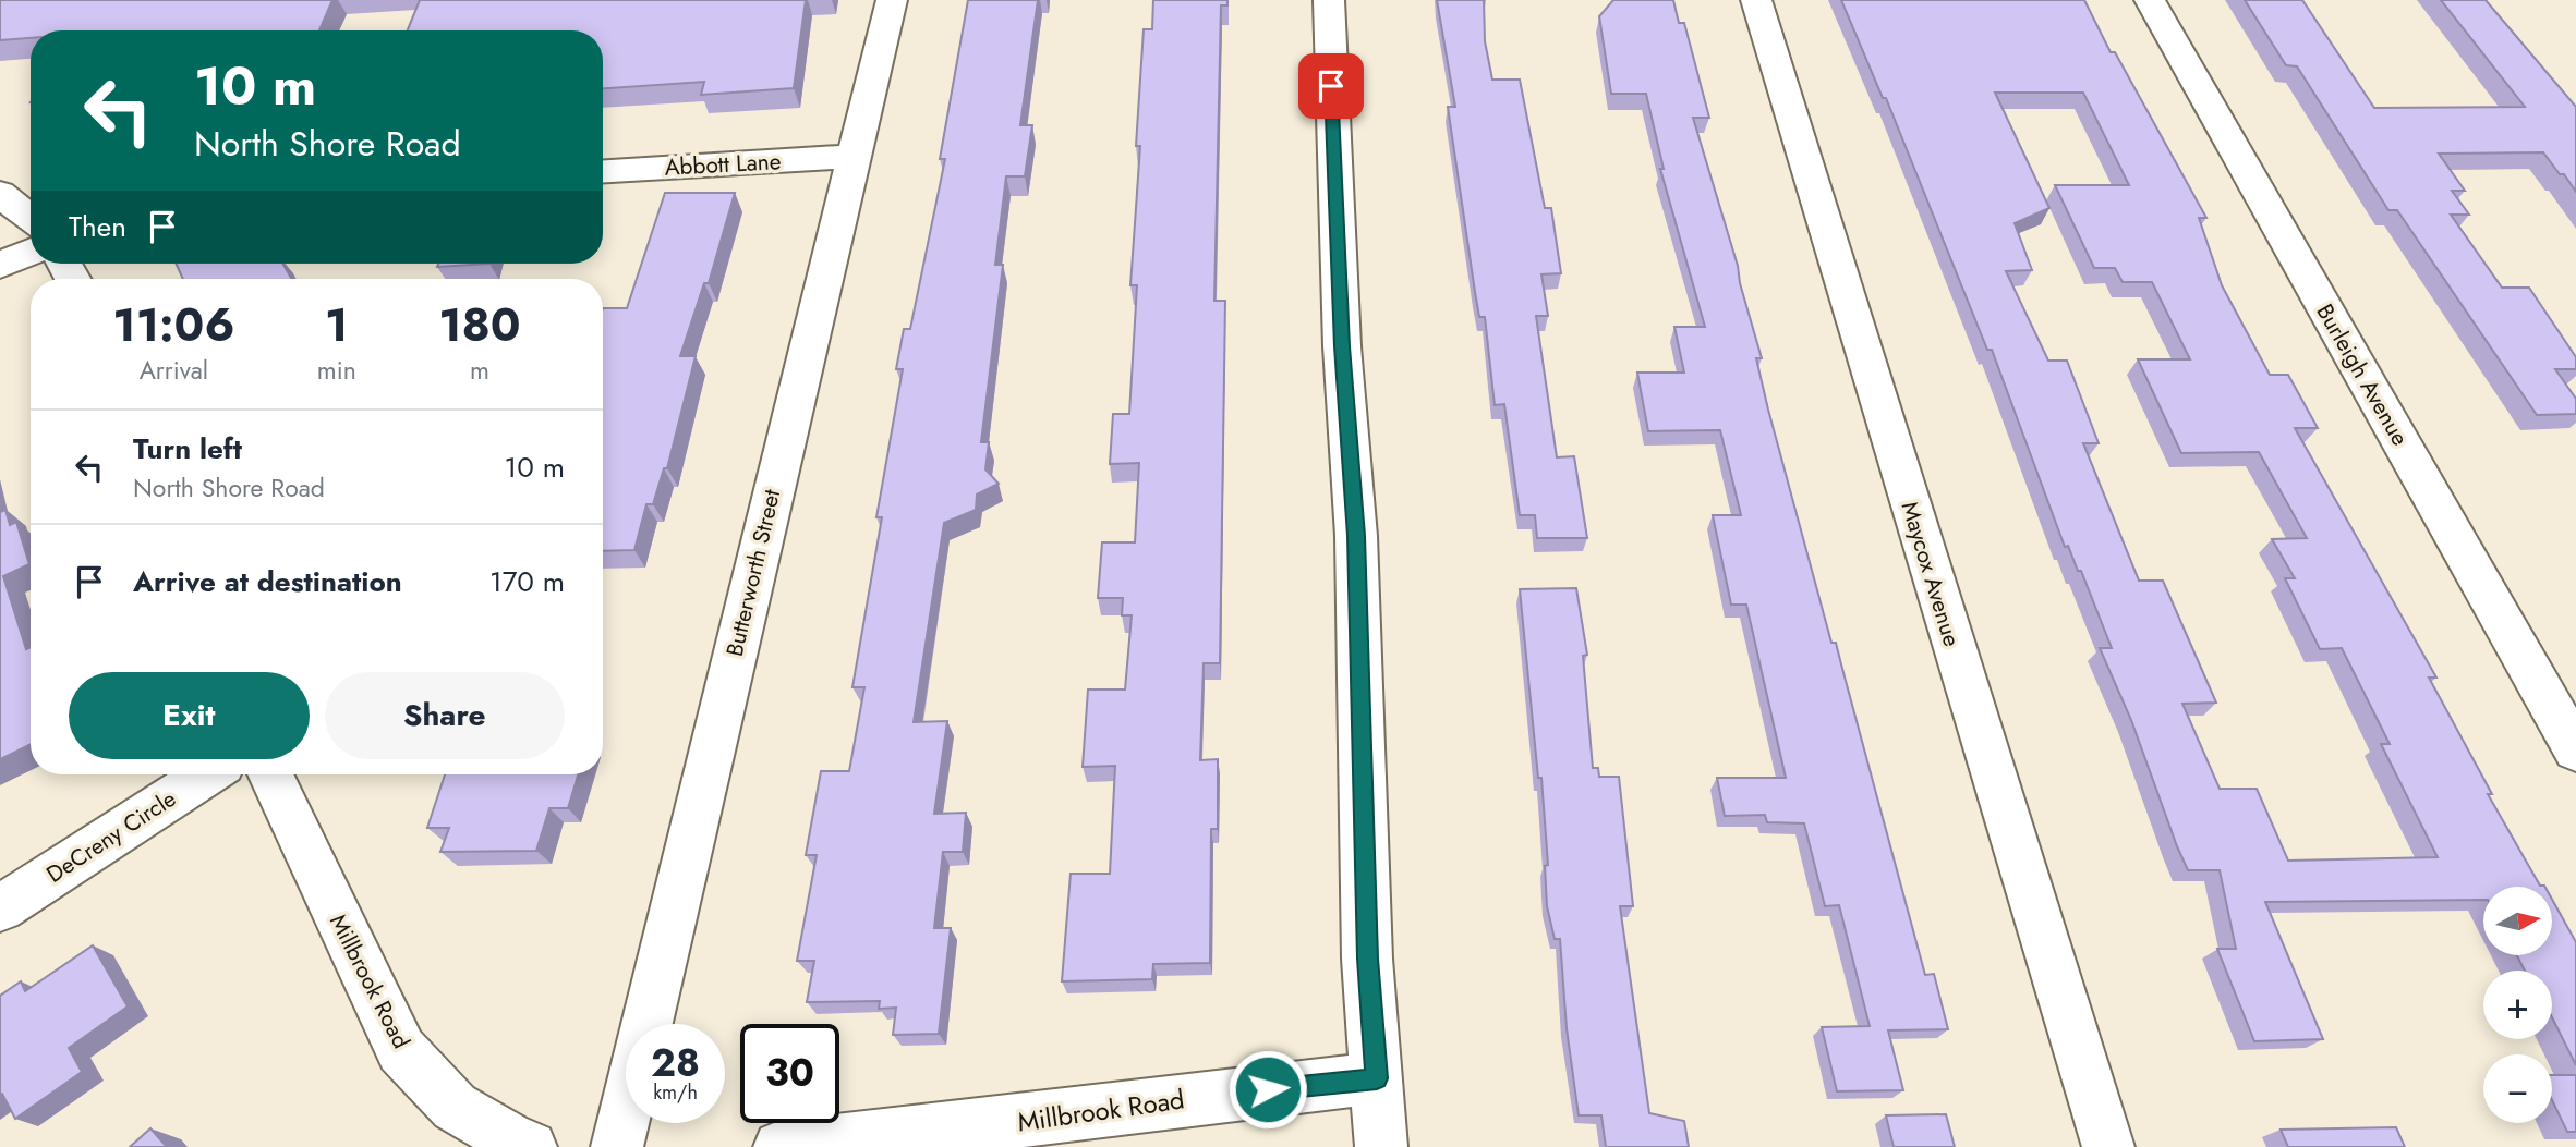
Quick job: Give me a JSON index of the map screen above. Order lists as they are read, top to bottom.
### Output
{
  "streets": {
    "street": [
      "Abbott Lane",
      "Burleigh Avenue",
      "Butterworth Street",
      "Maycox Avenue",
      "DeCreny Circle",
      "Millbrook Road"
    ]
  },
  "crossings": [
    ["Abbott Lane", "Butterworth Street"]
  ],
  "north": "right",
  "page": {
    "turn": ["10 m", "North Shore Road"],
    "then": "Then",
    "eta": [
      "11:06",
      "Arrival",
      "1",
      "min",
      "180",
      "m"
    ],
    "list": [
      {
        "name": "Turn left",
        "note": "North Shore Road",
        "value": "10 m"
      },
      {
        "name": "Arrive at destination",
        "value": "170 m"
      }
    ],
    "buttons": ["Exit", "Share"],
    "map_buttons": ["+", "−"],
    "speed": "28 km/h",
    "limit": "30"
  }
}
